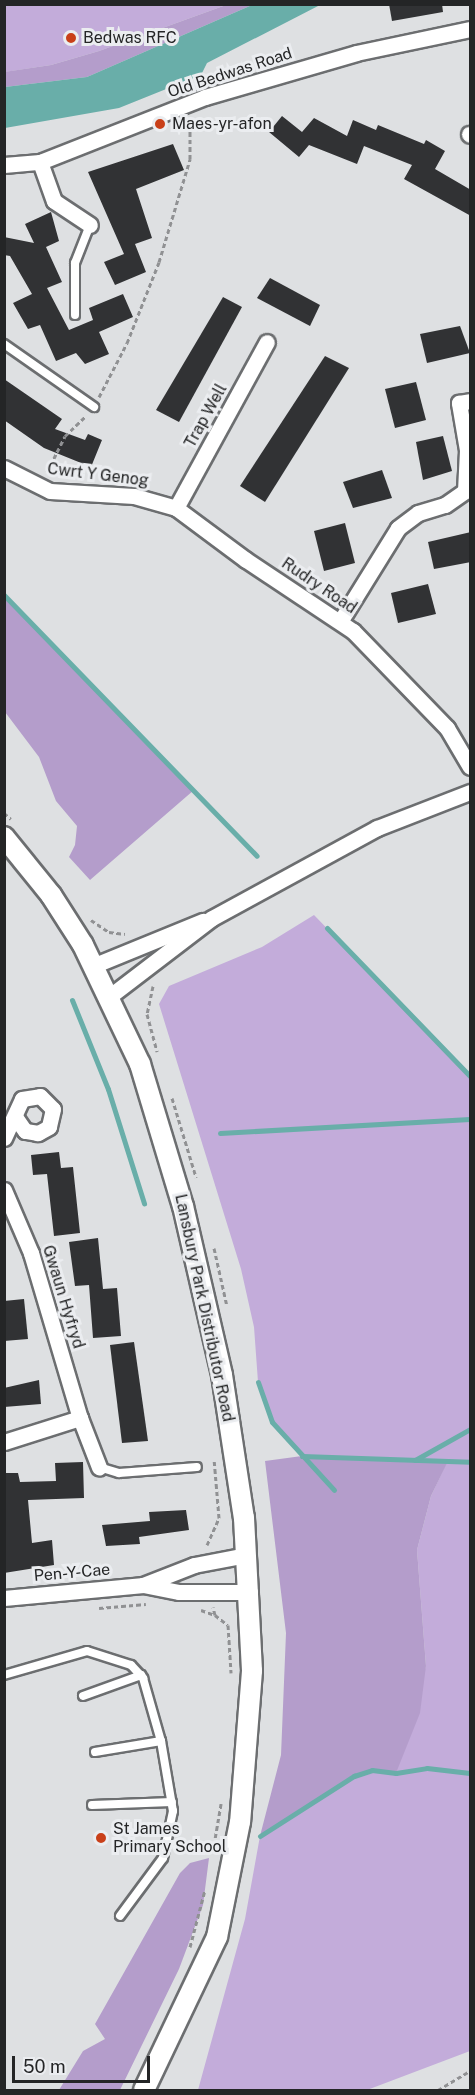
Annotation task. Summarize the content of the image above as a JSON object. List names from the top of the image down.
{
  "streets": {
    "street": [
      "Old Bedwas Road",
      "Trap Well",
      "Cwrt Y Genog",
      "Rudry Road",
      "Gwaun Hyfryd",
      "Lansbury Park Distributor Road",
      "Pen-Y-Cae"
    ]
  },
  "crossings": [
    ["Trap Well", "Cwrt Y Genog"],
    ["Trap Well", "Rudry Road"],
    ["Cwrt Y Genog", "Rudry Road"],
    ["Lansbury Park Distributor Road", "Pen-Y-Cae"]
  ],
  "places": ["Bedwas RFC", "Maes-yr-afon", "St James Primary School"],
  "scale_bar": "50 m"
}
